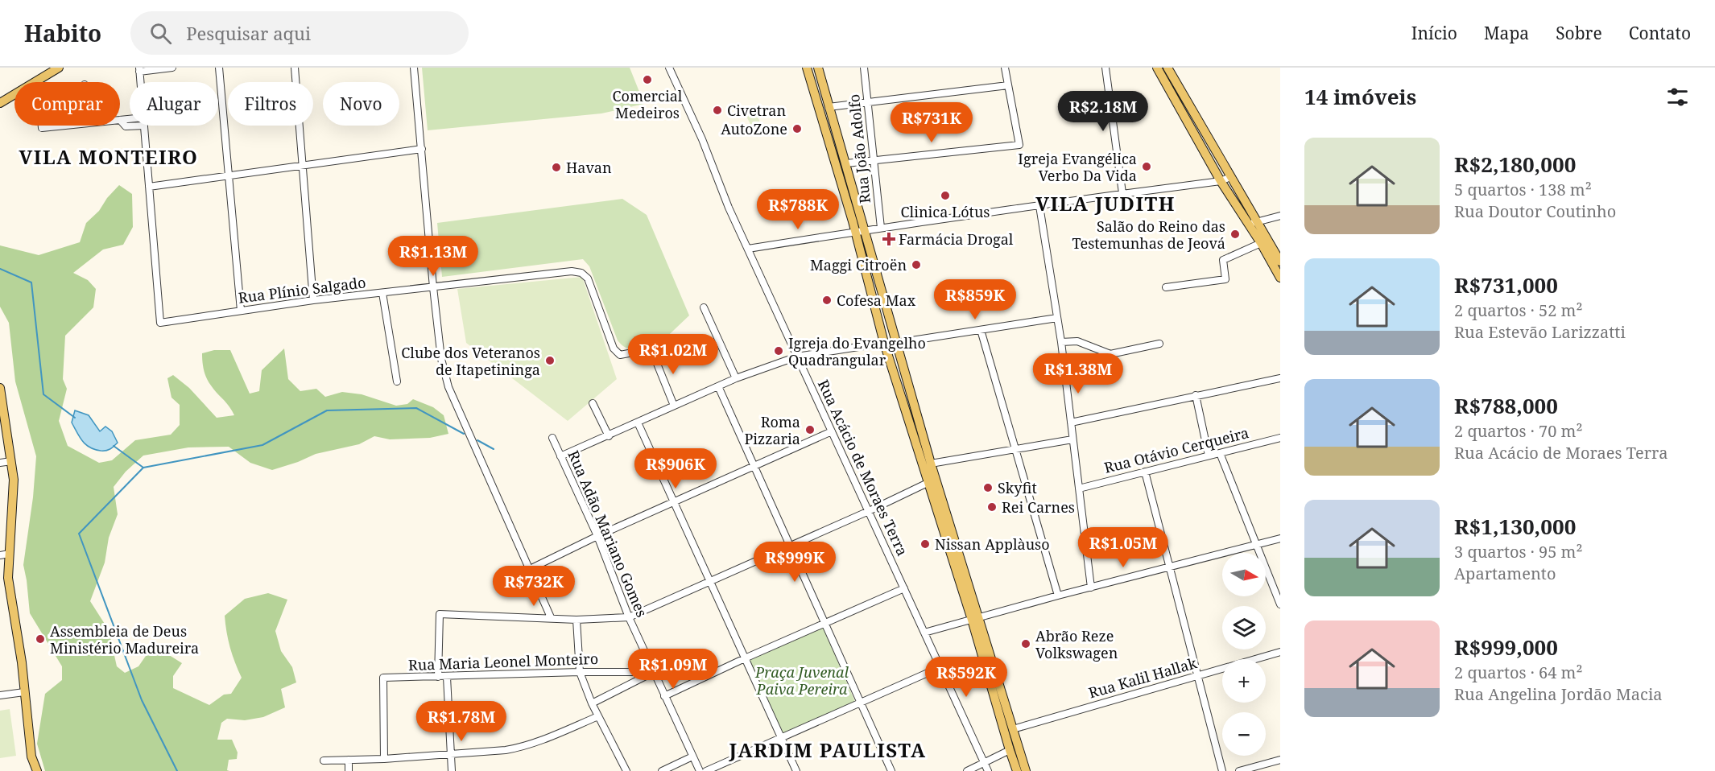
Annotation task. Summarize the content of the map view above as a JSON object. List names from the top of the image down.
{
  "streets": {
    "street": [
      "Rua João Adolfo",
      "Rua Plínio Salgado",
      "Rua Otávio Cerqueira",
      "Rua Acácio de Moraes Terra",
      "Rua Adão Mariano Gomes",
      "Rua Maria Leonel Monteiro",
      "Rua Kalil Hallak"
    ]
  },
  "crossings": [
    ["Rua Adão Mariano Gomes", "Rua Maria Leonel Monteiro"]
  ],
  "districts": ["VILA MONTEIRO", "VILA JUDITH", "JARDIM PAULISTA"],
  "parks": ["Praça Juvenal Paiva Pereira"],
  "places": {
    "other": [
      "Comercial Medeiros",
      "Civetran",
      "AutoZone",
      "Igreja Evangélica Verbo Da Vida",
      "Havan",
      "Clinica Lótus",
      "Salão do Reino das Testemunhas de Jeová",
      "Maggi Citroën",
      "Cofesa Max",
      "Igreja do Evangelho Quadrangular",
      "Clube dos Veteranos de Itapetininga",
      "Roma Pizzaria",
      "Skyfit",
      "Rei Carnes",
      "Nissan Applàuso",
      "Assembleia de Deus Ministério Madureira",
      "Abrão Reze Volkswagen"
    ],
    "health": ["Farmácia Drogal"]
  },
  "north": "right",
  "page": {
    "header": "Habito",
    "search": "Pesquisar aqui",
    "nav": [
      "Início",
      "Mapa",
      "Sobre",
      "Contato"
    ],
    "heading": "14 imóveis",
    "chip": [
      "Comprar",
      "Alugar",
      "Filtros",
      "Novo"
    ],
    "price": [
      "R$2.18M",
      "R$731K",
      "R$788K",
      "R$1.13M",
      "R$859K",
      "R$1.02M",
      "R$1.38M",
      "R$906K",
      "R$1.05M",
      "R$999K",
      "R$732K",
      "R$1.09M",
      "R$592K",
      "R$1.78M"
    ],
    "list": [
      {
        "name": "R$2,180,000",
        "note": "5 quartos · 138 m² · Rua Doutor Coutinho"
      },
      {
        "name": "R$731,000",
        "note": "2 quartos · 52 m² · Rua Estevão Larizzatti"
      },
      {
        "name": "R$788,000",
        "note": "2 quartos · 70 m² · Rua Acácio de Moraes Terra"
      },
      {
        "name": "R$1,130,000",
        "note": "3 quartos · 95 m² · Apartamento"
      },
      {
        "name": "R$999,000",
        "note": "2 quartos · 64 m² · Rua Angelina Jordão Macia"
      }
    ],
    "map_buttons": ["+", "−"]
  }
}
